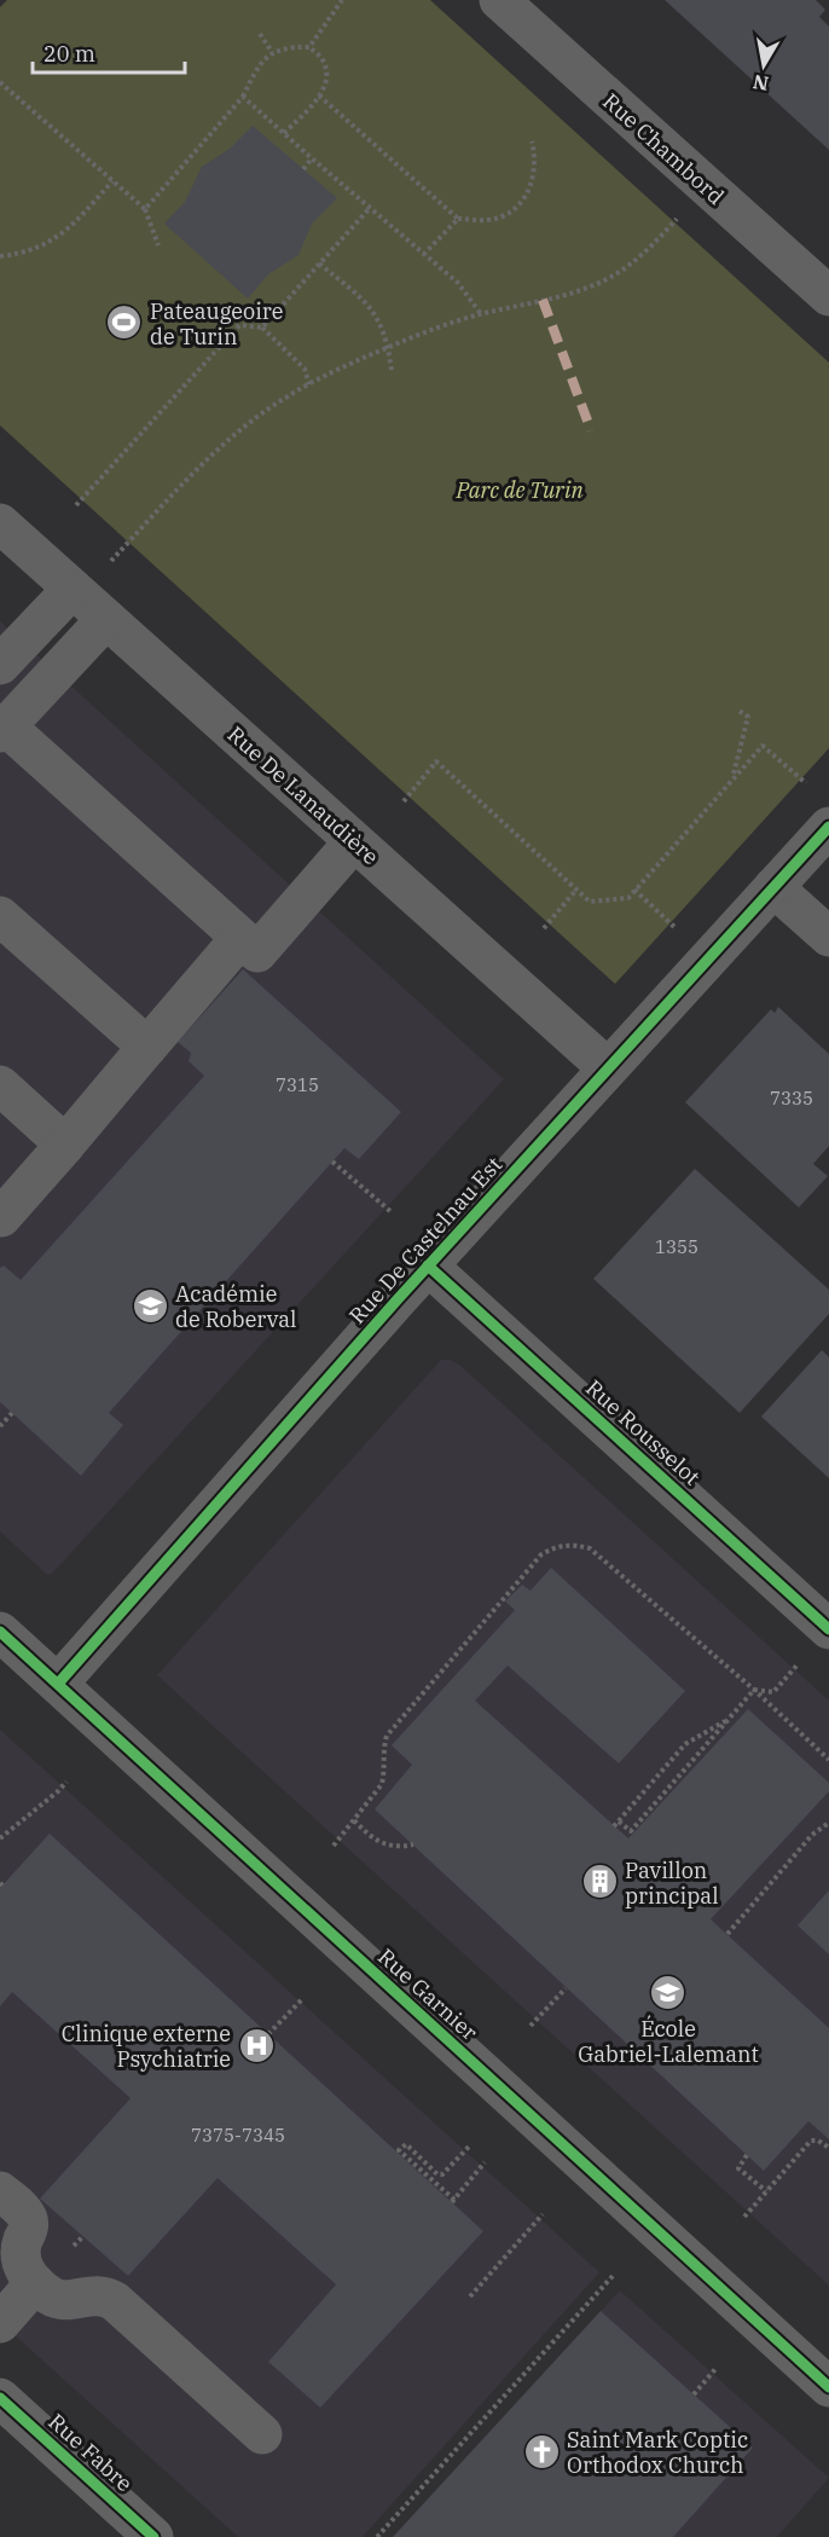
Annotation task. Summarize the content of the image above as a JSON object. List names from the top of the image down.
{
  "streets": {
    "street": [
      "Rue Chambord",
      "Rue De Lanaudière",
      "Rue De Castelnau Est",
      "Rue Rousselot",
      "Rue Garnier",
      "Rue Fabre"
    ]
  },
  "crossings": [
    ["Rue De Lanaudière", "Rue De Castelnau Est"],
    ["Rue De Castelnau Est", "Rue Rousselot"],
    ["Rue De Castelnau Est", "Rue Garnier"]
  ],
  "parks": ["Parc de Turin"],
  "places": {
    "sports": ["Pateaugeoire de Turin"],
    "school or university": ["Académie de Roberval", "École Gabriel-Lalemant"],
    "building": ["Pavillon principal"],
    "hospital": ["Clinique externe Psychiatrie"],
    "church": ["Saint Mark Coptic Orthodox Church"]
  },
  "house_numbers": [
    "7315",
    "7335",
    "1355",
    "7375-7345"
  ],
  "scale_bar": "20 m",
  "north": "bottom"
}
